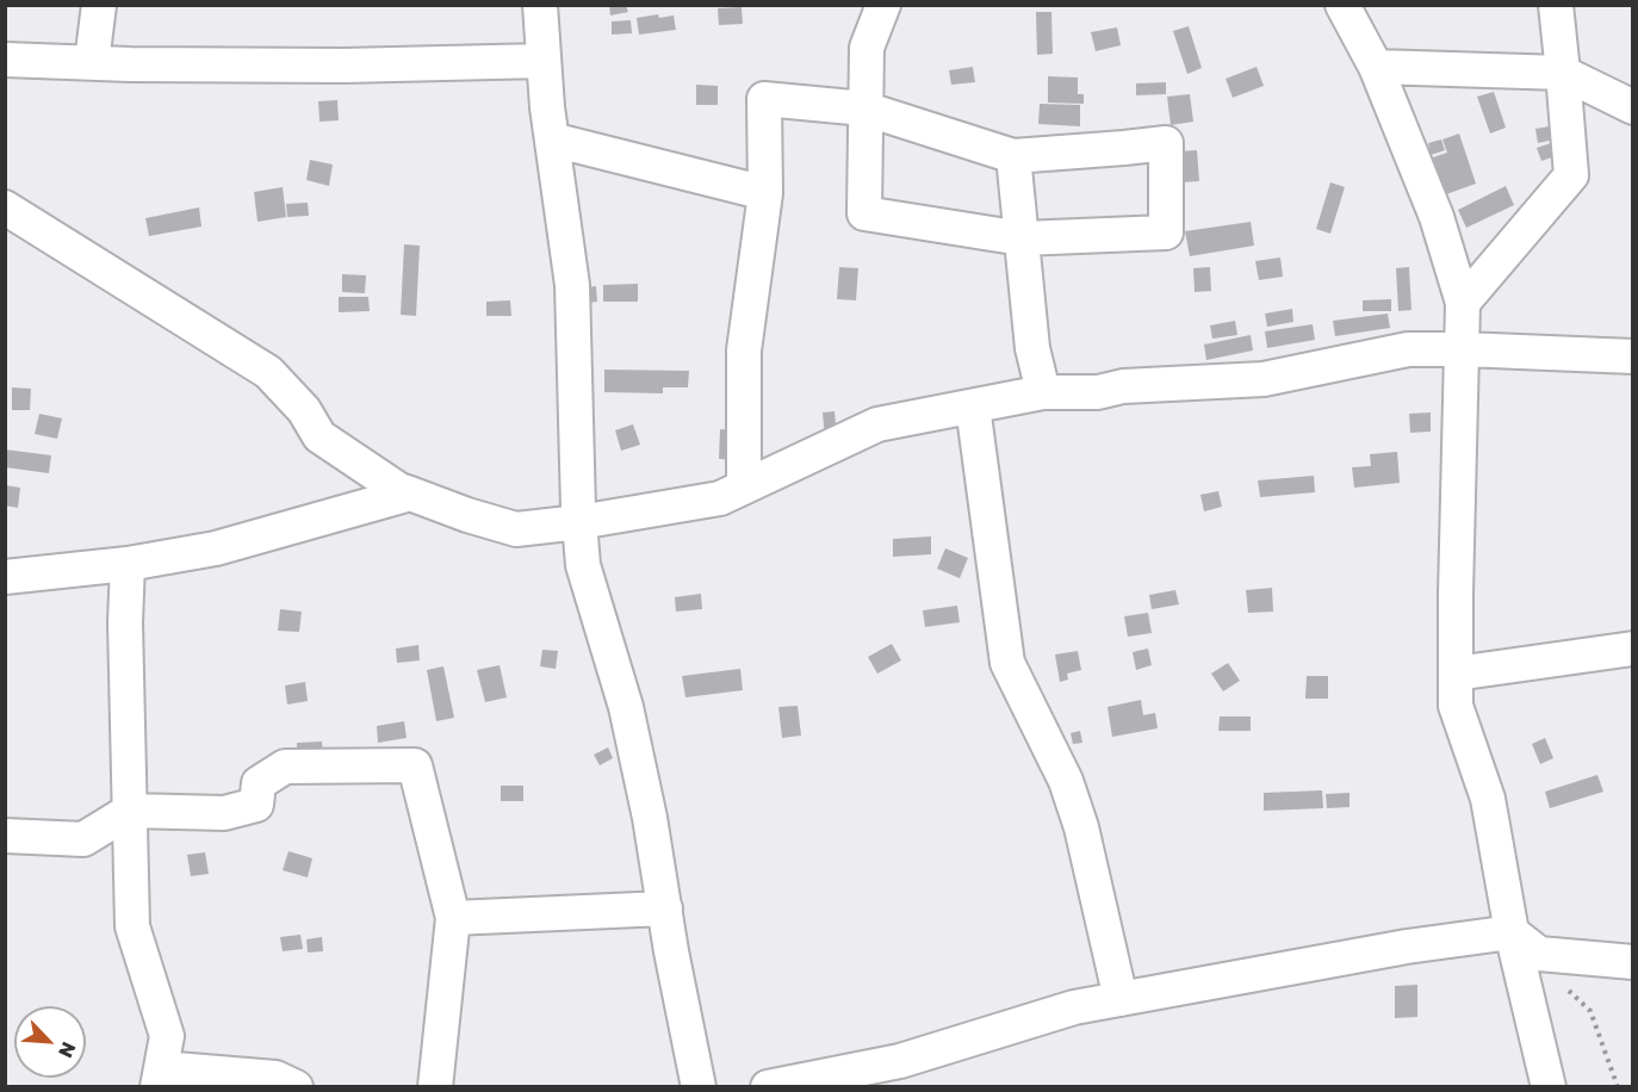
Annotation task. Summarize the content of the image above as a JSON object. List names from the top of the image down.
{
  "north": "bottom right"
}
